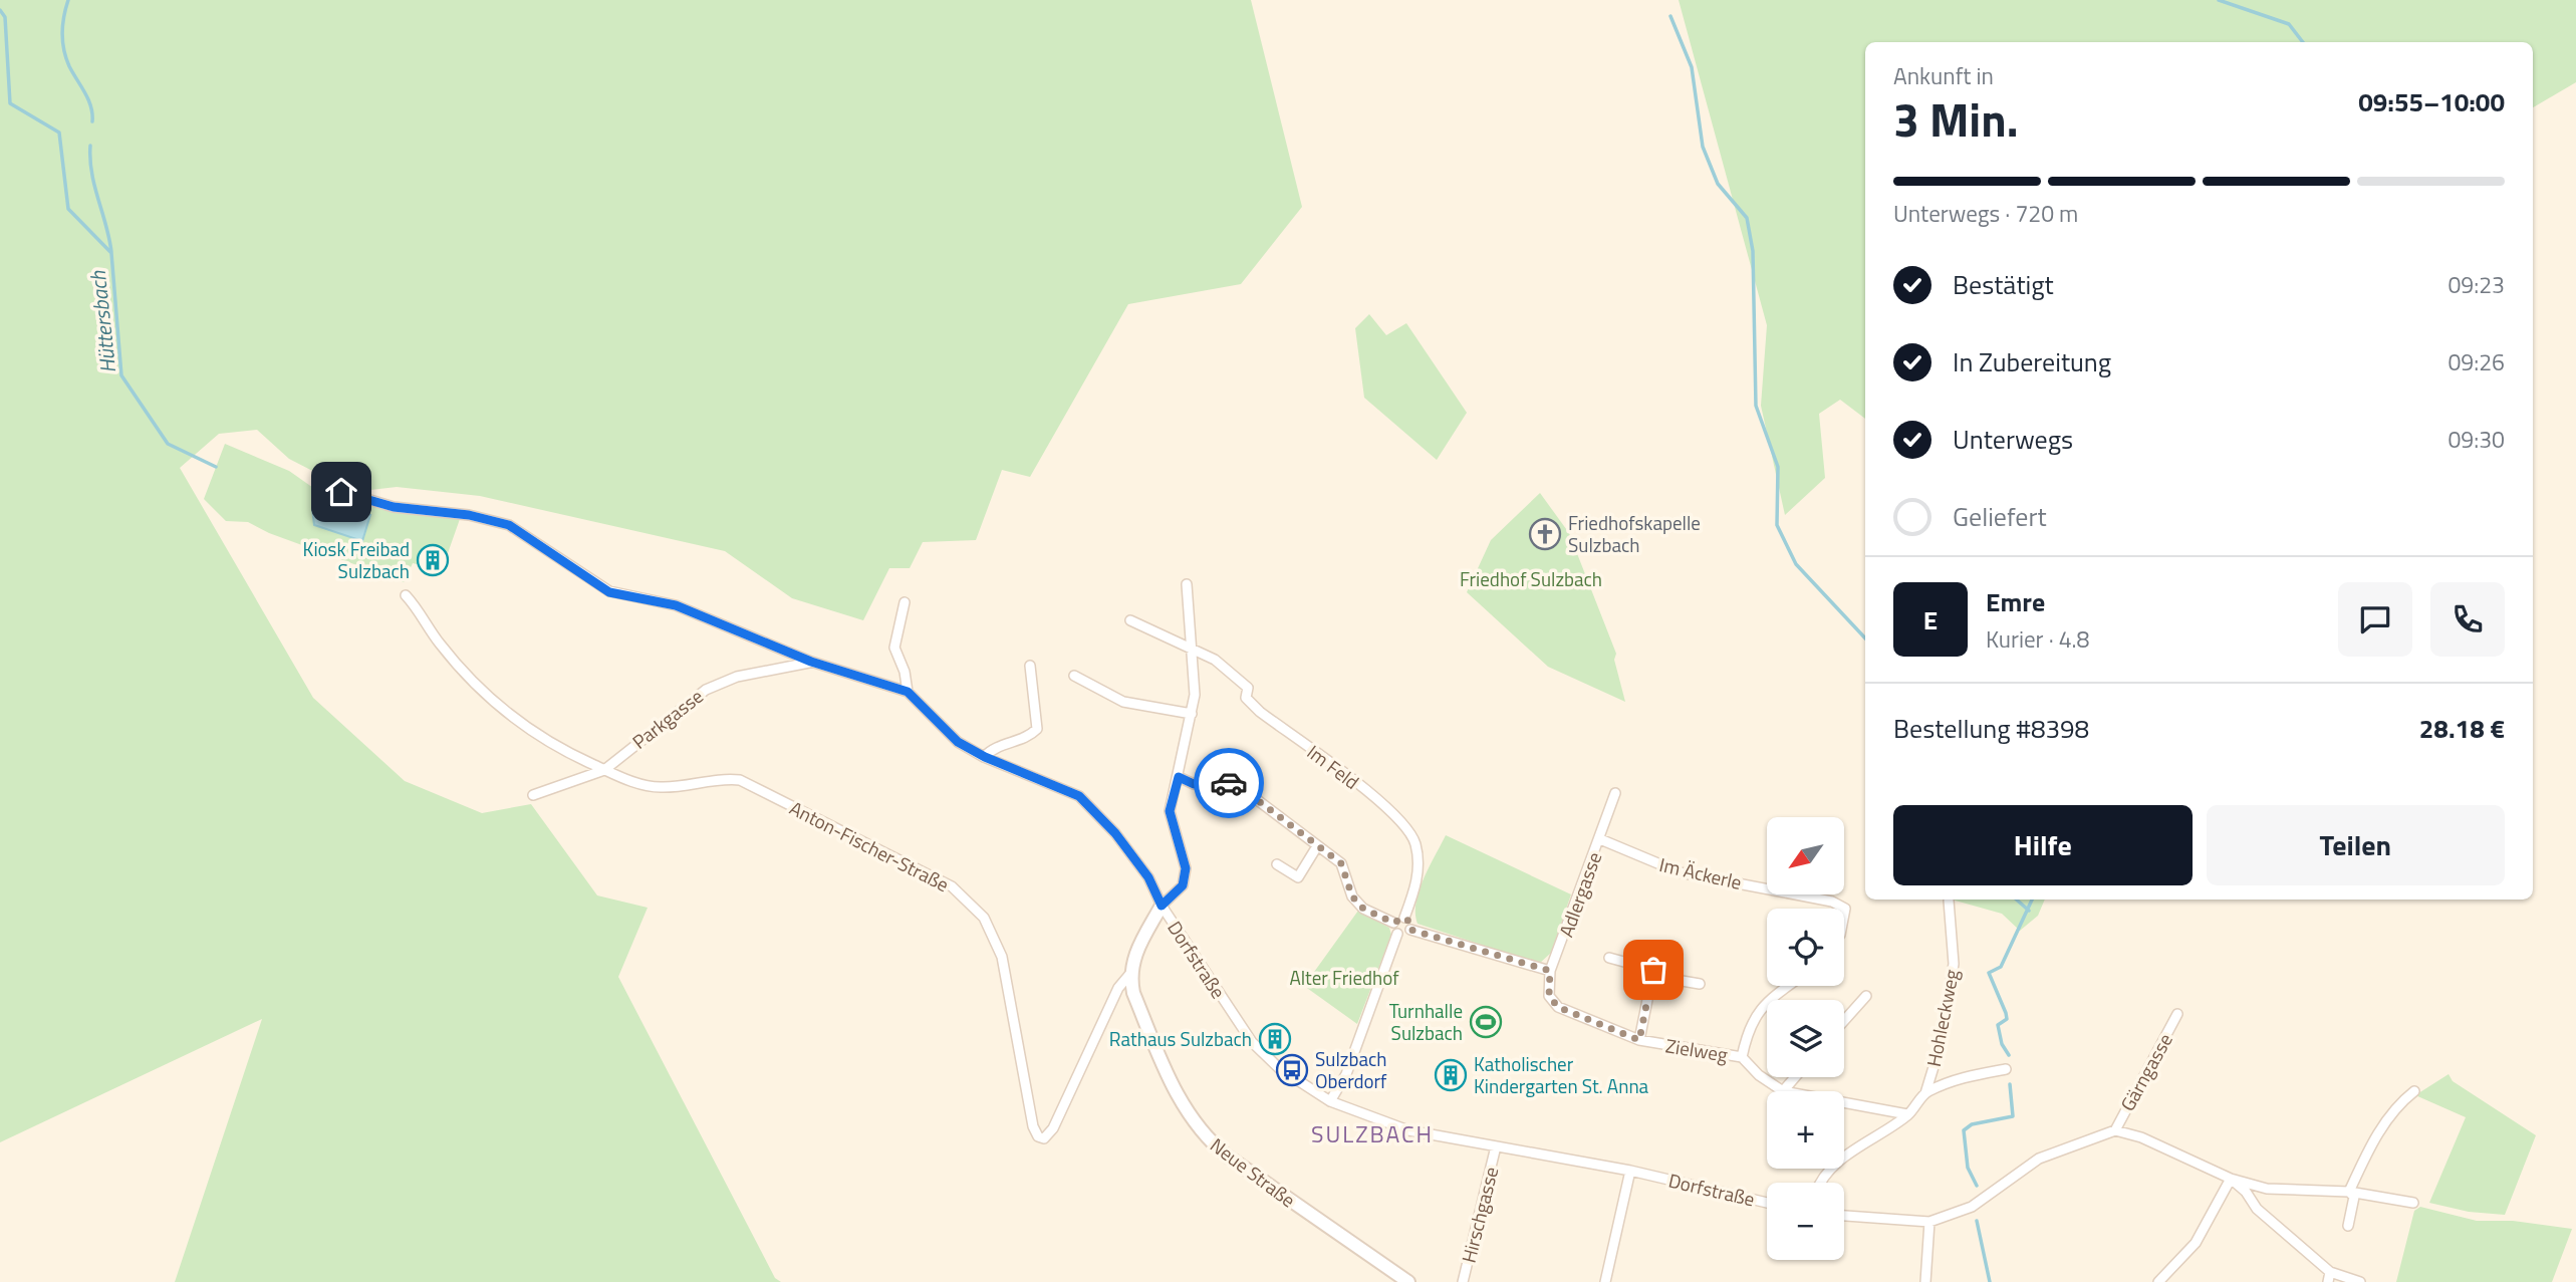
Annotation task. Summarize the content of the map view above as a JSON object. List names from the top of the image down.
{
  "streets": {
    "street": [
      "Parkgasse",
      "Im Feld",
      "Anton-Fischer-Straße",
      "Im Äckerle",
      "Adlergasse",
      "Dorfstraße",
      "Hohleckweg",
      "Zielweg",
      "Gärngasse",
      "Neue Straße",
      "Hirschgasse"
    ]
  },
  "crossings": [
    ["Parkgasse", "Anton-Fischer-Straße"],
    ["Parkgasse", "Dorfstraße"],
    ["Anton-Fischer-Straße", "Neue Straße"],
    ["Im Äckerle", "Adlergasse"],
    ["Adlergasse", "Zielweg"],
    ["Dorfstraße", "Hirschgasse"]
  ],
  "districts": ["SULZBACH"],
  "water": ["Hüttersbach"],
  "parks": ["Friedhof Sulzbach", "Alter Friedhof"],
  "places": {
    "church": ["Friedhofskapelle Sulzbach"],
    "building": ["Kiosk Freibad Sulzbach", "Rathaus Sulzbach", "Katholischer Kindergarten St. Anna"],
    "sports": ["Turnhalle Sulzbach"],
    "bus stop": ["Sulzbach Oberdorf"]
  },
  "north": "bottom left",
  "page": {
    "heading": ["3 Min.", "Ankunft in", "09:55–10:00"],
    "panel": [
      "Emre",
      "Kurier · 4.8",
      "Bestellung #8398",
      "28.18 €"
    ],
    "bar": "Unterwegs · 720 m",
    "list": [
      ["Bestätigt", "09:23"],
      ["In Zubereitung", "09:26"],
      ["Unterwegs", "09:30"],
      "Geliefert"
    ],
    "round": "E",
    "buttons": ["Hilfe", "Teilen"],
    "map_buttons": ["+", "−"]
  }
}
